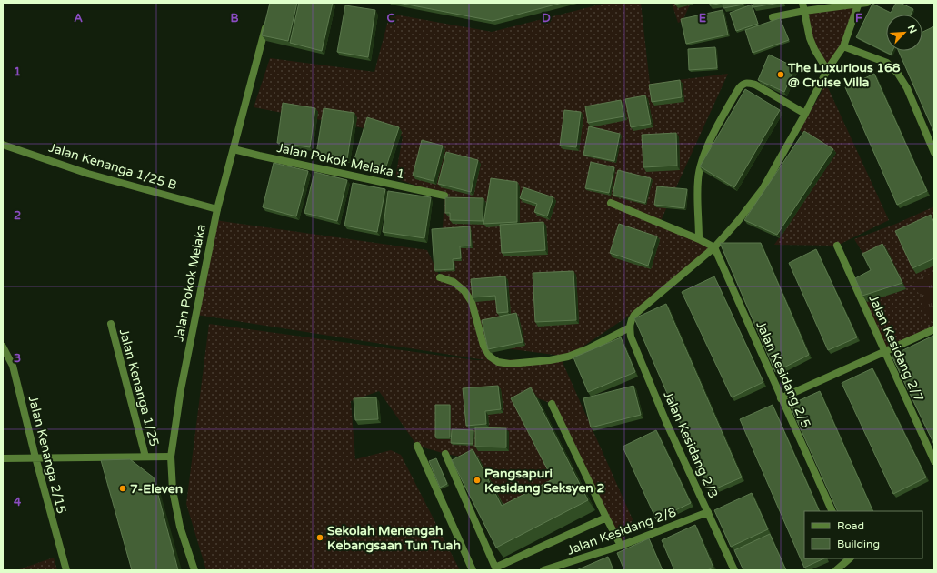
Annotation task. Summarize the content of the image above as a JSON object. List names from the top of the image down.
{
  "streets": {
    "street": [
      "Jalan Pokok Melaka 1",
      "Jalan Kenanga 1/25 B",
      "Jalan Pokok Melaka",
      "Jalan Kesidang 2/7",
      "Jalan Kesidang 2/5",
      "Jalan Kenanga 1/25",
      "Jalan Kesidang 2/3",
      "Jalan Kenanga 2/15",
      "Jalan Kesidang 2/8"
    ]
  },
  "crossings": [
    ["Jalan Pokok Melaka 1", "Jalan Pokok Melaka"],
    ["Jalan Kenanga 1/25 B", "Jalan Pokok Melaka"],
    ["Jalan Kesidang 2/3", "Jalan Kesidang 2/8"]
  ],
  "places": [
    "The Luxurious 168 @ Cruise Villa",
    "Pangsapuri Kesidang Seksyen 2",
    "7-Eleven",
    "Sekolah Menengah Kebangsaan Tun Tuah"
  ],
  "legend": ["Road", "Building"],
  "north": "top right",
  "grid": {
    "columns": [
      "A",
      "B",
      "C",
      "D",
      "E",
      "F"
    ],
    "rows": [
      "1",
      "2",
      "3",
      "4"
    ]
  }
}
